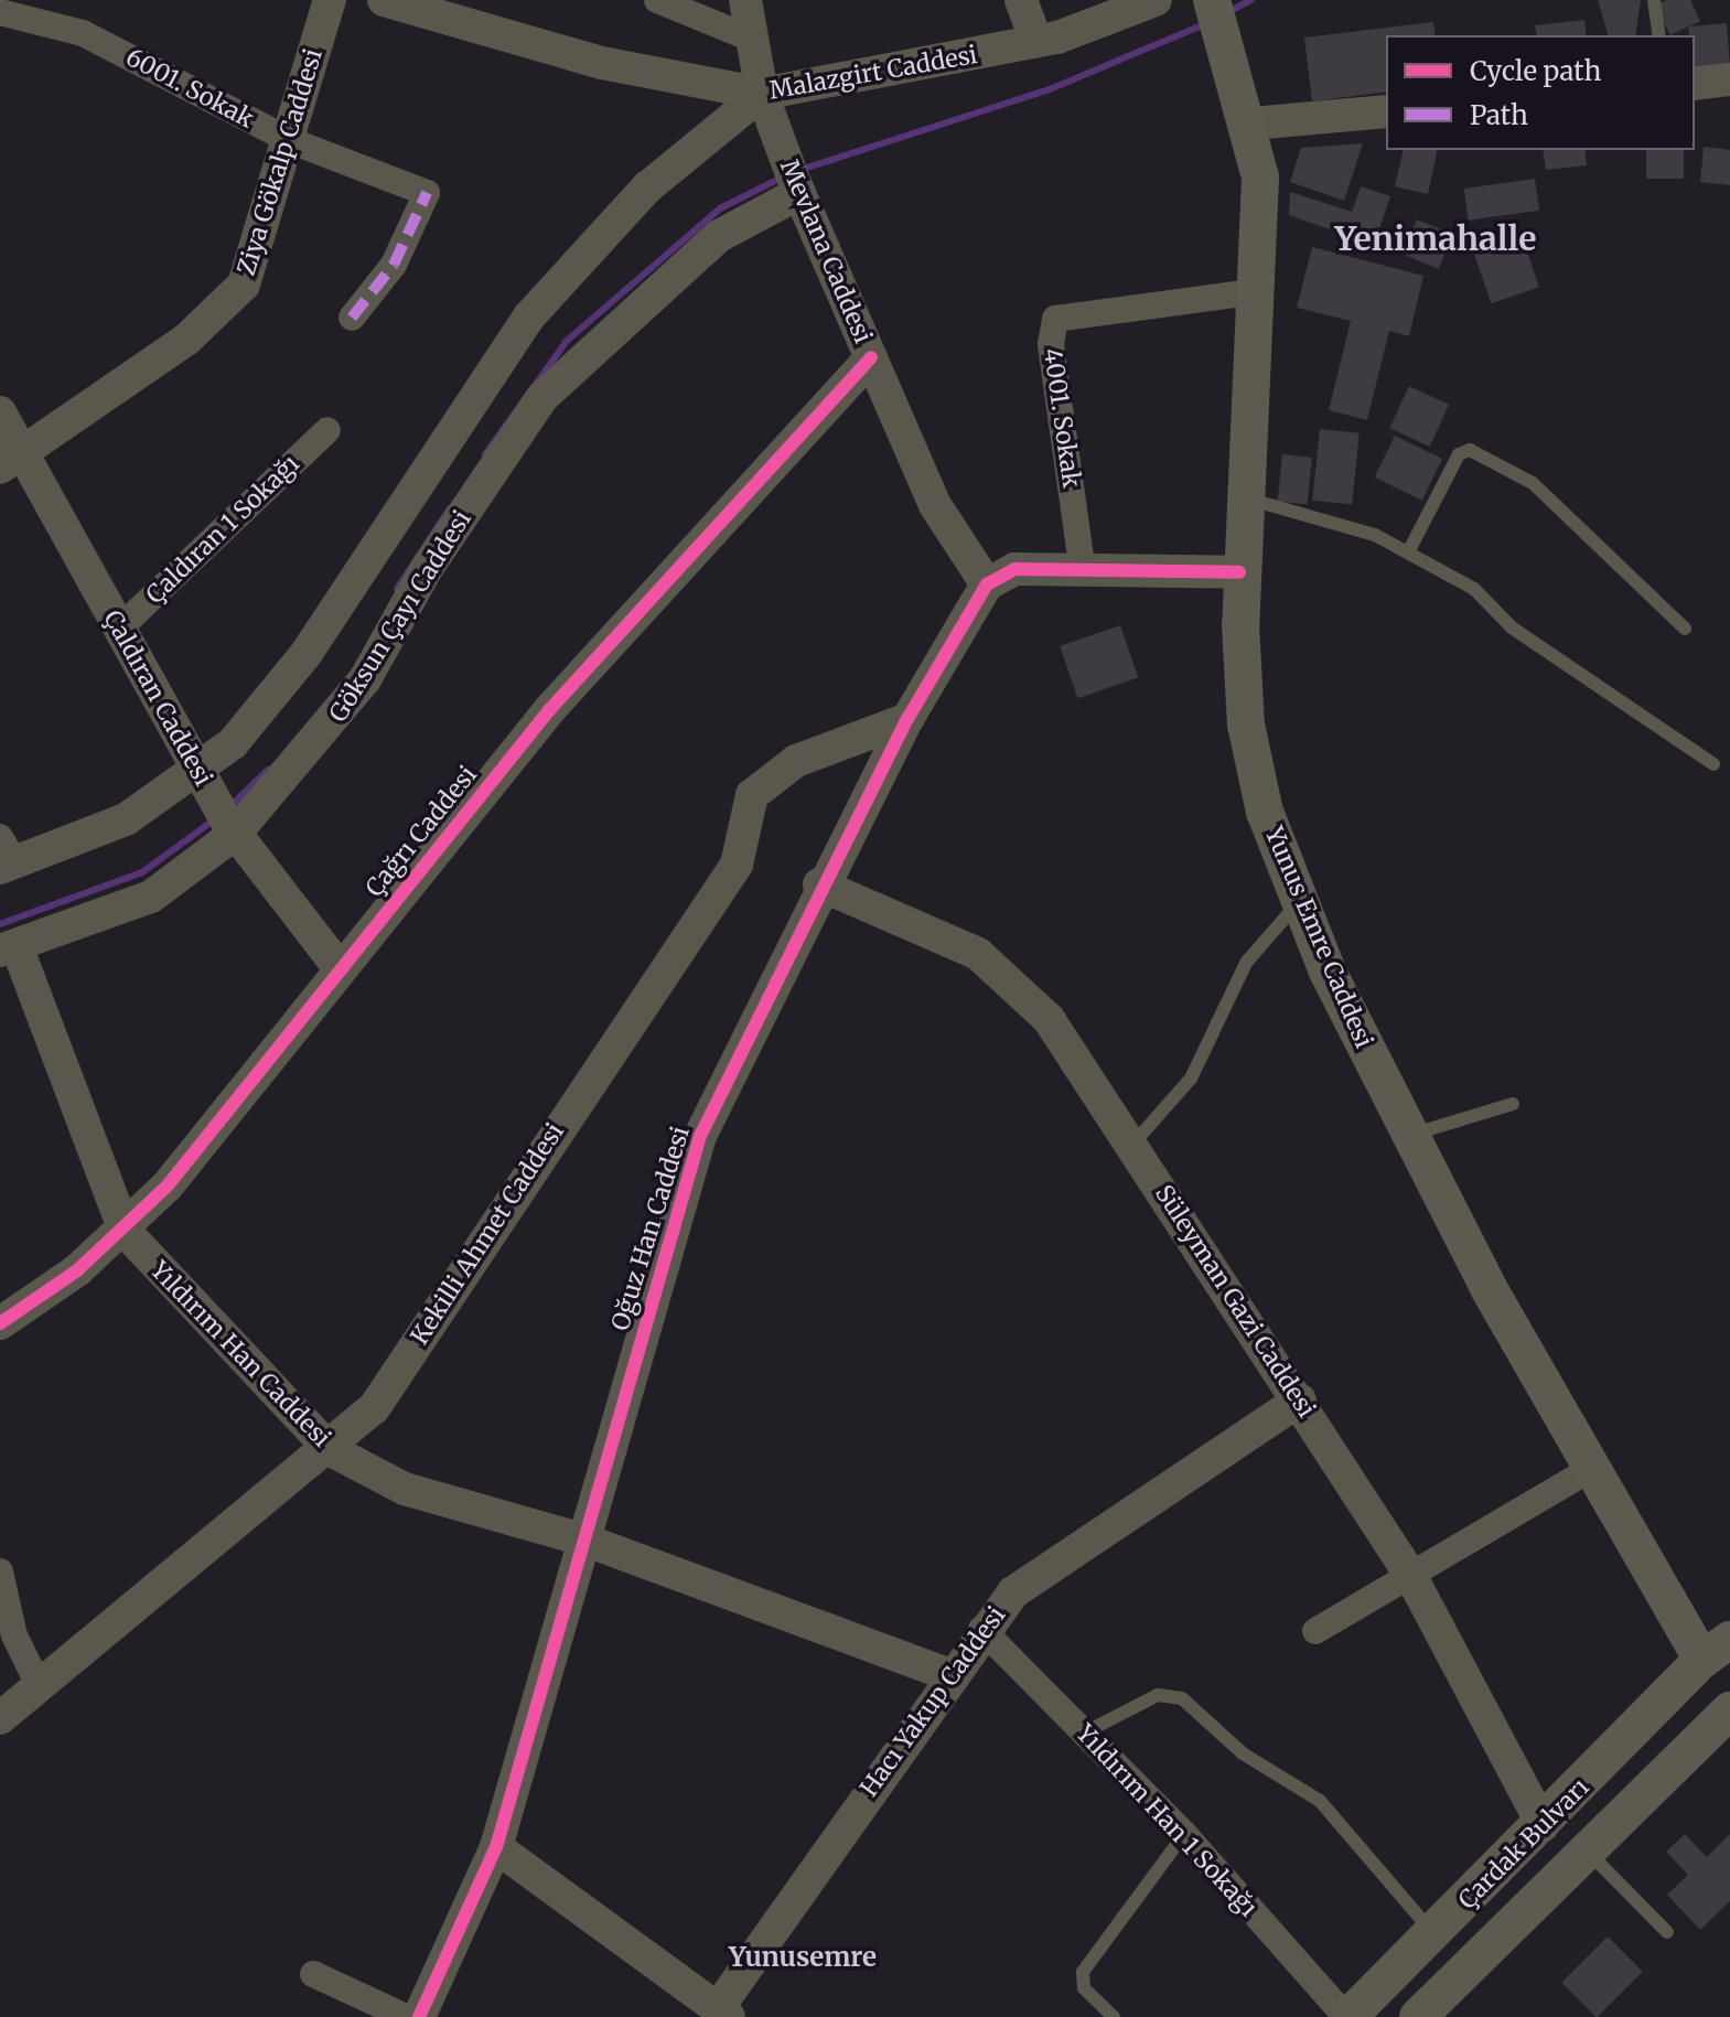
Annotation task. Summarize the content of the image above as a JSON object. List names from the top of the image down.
{
  "streets": {
    "main road": ["Yunus Emre Caddesi", "Çardak Bulvarı"],
    "street": [
      "Malazgirt Caddesi",
      "6001. Sokak",
      "Ziya Gökalp Caddesi",
      "Mevlana Caddesi",
      "4001. Sokak",
      "Çaldıran 1 Sokağı",
      "Göksun Çayı Caddesi",
      "Çaldıran Caddesi",
      "Çağrı Caddesi",
      "Oğuz Han Caddesi",
      "Kekilli Ahmet Caddesi",
      "Süleyman Gazi Caddesi",
      "Yıldırım Han Caddesi",
      "Hacı Yakup Caddesi",
      "Yıldırım Han 1 Sokağı"
    ]
  },
  "crossings": [
    ["Malazgirt Caddesi", "Mevlana Caddesi"],
    ["6001. Sokak", "Ziya Gökalp Caddesi"],
    ["Ziya Gökalp Caddesi", "Çaldıran Caddesi"],
    ["Mevlana Caddesi", "Göksun Çayı Caddesi"],
    ["Mevlana Caddesi", "Çağrı Caddesi"],
    ["Mevlana Caddesi", "Oğuz Han Caddesi"],
    ["4001. Sokak", "Yunus Emre Caddesi"],
    ["Çaldıran 1 Sokağı", "Çaldıran Caddesi"],
    ["Göksun Çayı Caddesi", "Çaldıran Caddesi"],
    ["Göksun Çayı Caddesi", "Yıldırım Han Caddesi"],
    ["Çaldıran Caddesi", "Çağrı Caddesi"],
    ["Çağrı Caddesi", "Yıldırım Han Caddesi"],
    ["Yunus Emre Caddesi", "Çardak Bulvarı"],
    ["Oğuz Han Caddesi", "Kekilli Ahmet Caddesi"],
    ["Oğuz Han Caddesi", "Süleyman Gazi Caddesi"],
    ["Oğuz Han Caddesi", "Yıldırım Han Caddesi"],
    ["Kekilli Ahmet Caddesi", "Yıldırım Han Caddesi"],
    ["Süleyman Gazi Caddesi", "Hacı Yakup Caddesi"],
    ["Süleyman Gazi Caddesi", "Çardak Bulvarı"],
    ["Yıldırım Han Caddesi", "Hacı Yakup Caddesi"],
    ["Hacı Yakup Caddesi", "Yıldırım Han 1 Sokağı"],
    ["Yıldırım Han 1 Sokağı", "Çardak Bulvarı"]
  ],
  "districts": ["Yenimahalle", "Yunusemre"],
  "legend": ["Cycle path", "Path"]
}
